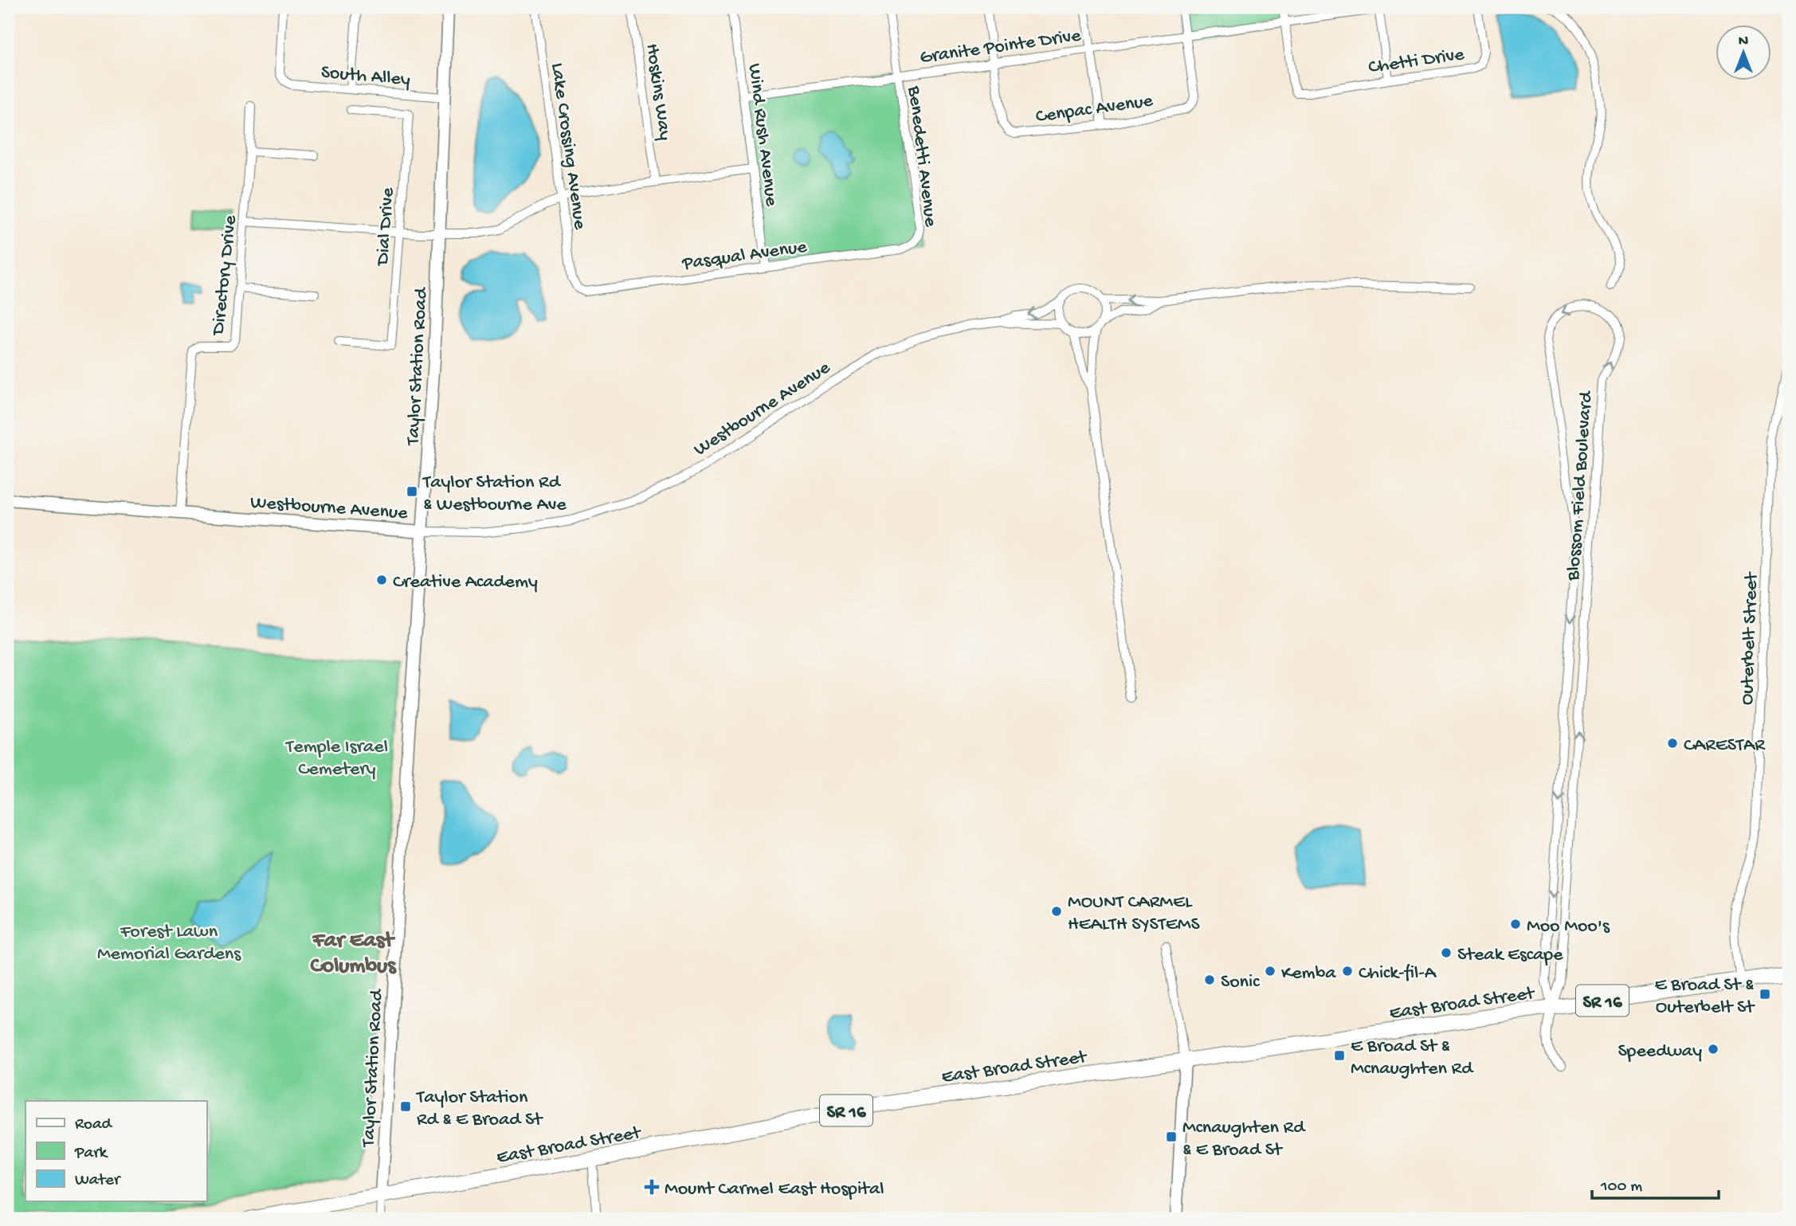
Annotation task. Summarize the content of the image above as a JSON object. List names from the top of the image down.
{
  "streets": {
    "highway": ["SR 16", "East Broad Street"],
    "main road": ["Taylor Station Road", "Westbourne Avenue"],
    "street": [
      "Granite Pointe Drive",
      "Chetti Drive",
      "South Alley",
      "Hoskins Way",
      "Cenpac Avenue",
      "Wind Rush Avenue",
      "Lake Crossing Avenue",
      "Benedetti Avenue",
      "Dial Drive",
      "Pasqual Avenue",
      "Directory Drive",
      "Blossom Field Boulevard",
      "Outerbelt Street"
    ]
  },
  "crossings": [
    ["Granite Pointe Drive", "Chetti Drive"],
    ["Granite Pointe Drive", "Cenpac Avenue"],
    ["Granite Pointe Drive", "Wind Rush Avenue"],
    ["Granite Pointe Drive", "Benedetti Avenue"],
    ["South Alley", "Taylor Station Road"],
    ["Wind Rush Avenue", "Pasqual Avenue"],
    ["Lake Crossing Avenue", "Pasqual Avenue"],
    ["Benedetti Avenue", "Pasqual Avenue"],
    ["Directory Drive", "Westbourne Avenue"],
    ["Taylor Station Road", "Westbourne Avenue"],
    ["Taylor Station Road", "East Broad Street"],
    ["Blossom Field Boulevard", "East Broad Street"],
    ["Outerbelt Street", "East Broad Street"]
  ],
  "districts": ["Far East Columbus"],
  "parks": ["Temple Israel Cemetery", "Forest Lawn Memorial Gardens"],
  "places": {
    "transit": [
      "Taylor Station Rd & Westbourne Ave",
      "E Broad St & Outerbelt St",
      "E Broad St & Mcnaughten Rd",
      "Taylor Station Rd & E Broad St",
      "Mcnaughten Rd & E Broad St"
    ],
    "other": [
      "Creative Academy",
      "CARESTAR",
      "MOUNT CARMEL HEALTH SYSTEMS",
      "Moo Moo's",
      "Steak Escape",
      "Kemba",
      "Chick-fil-A",
      "Sonic",
      "Speedway"
    ],
    "health": ["Mount Carmel East Hospital"]
  },
  "legend": ["Road", "Park", "Water"],
  "scale_bar": "100 m",
  "north": "top"
}
